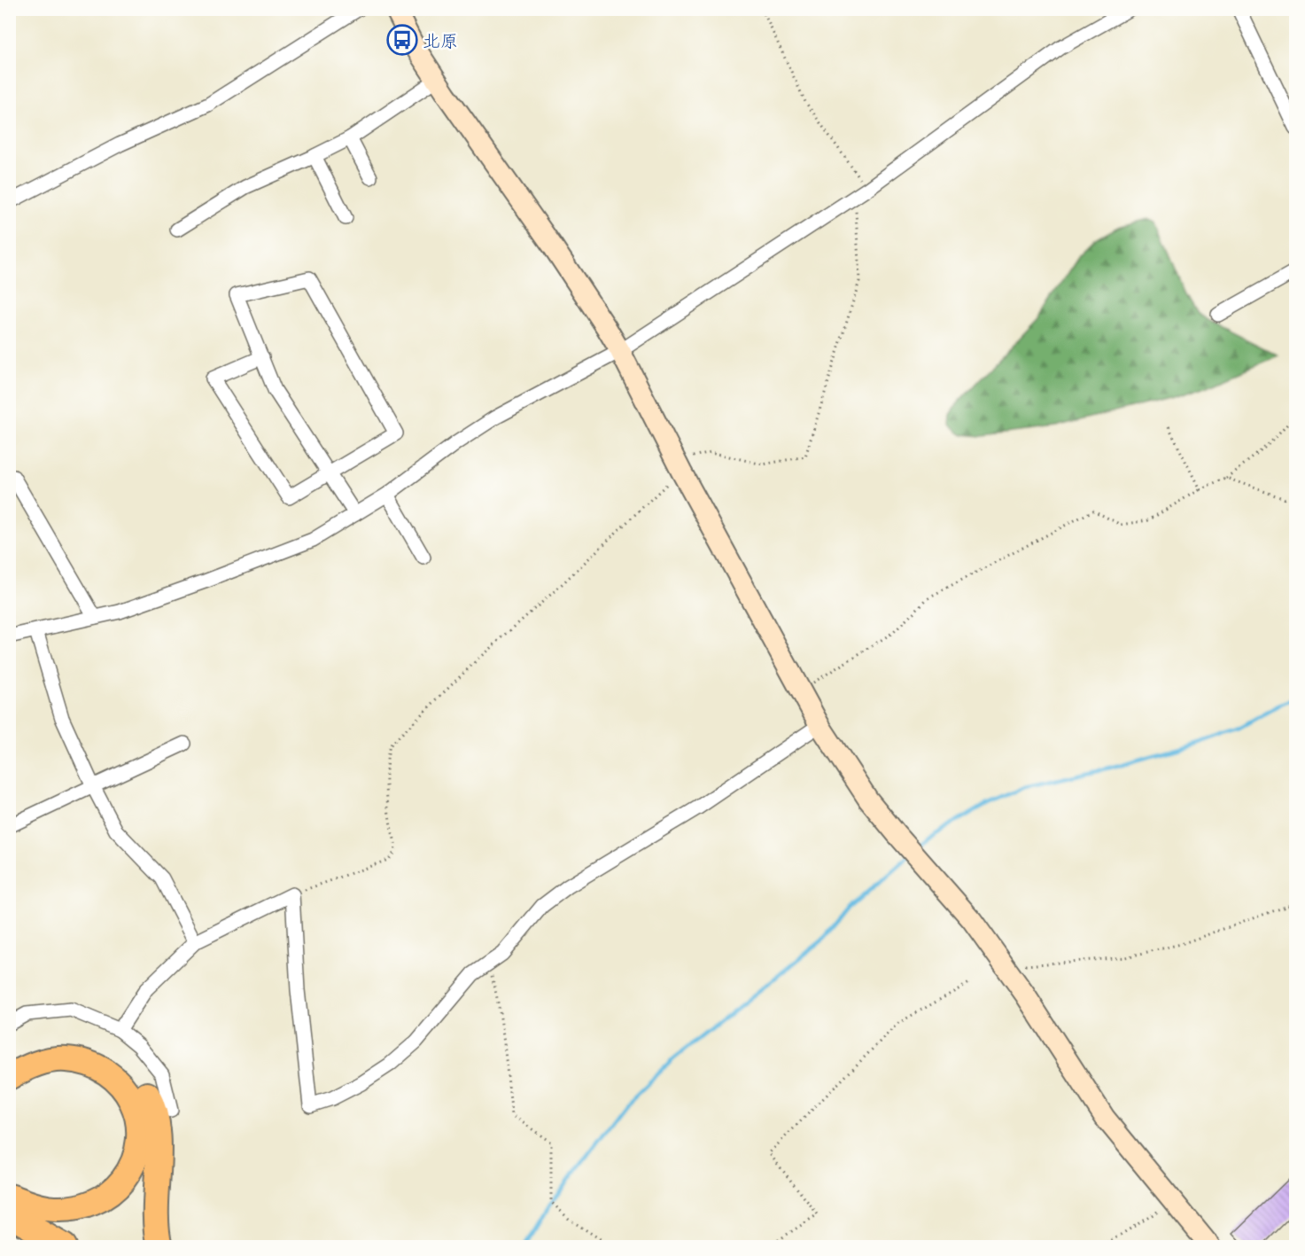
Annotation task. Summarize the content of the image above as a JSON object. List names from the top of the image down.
{
  "places": {
    "bus stop": ["北原"]
  }
}
